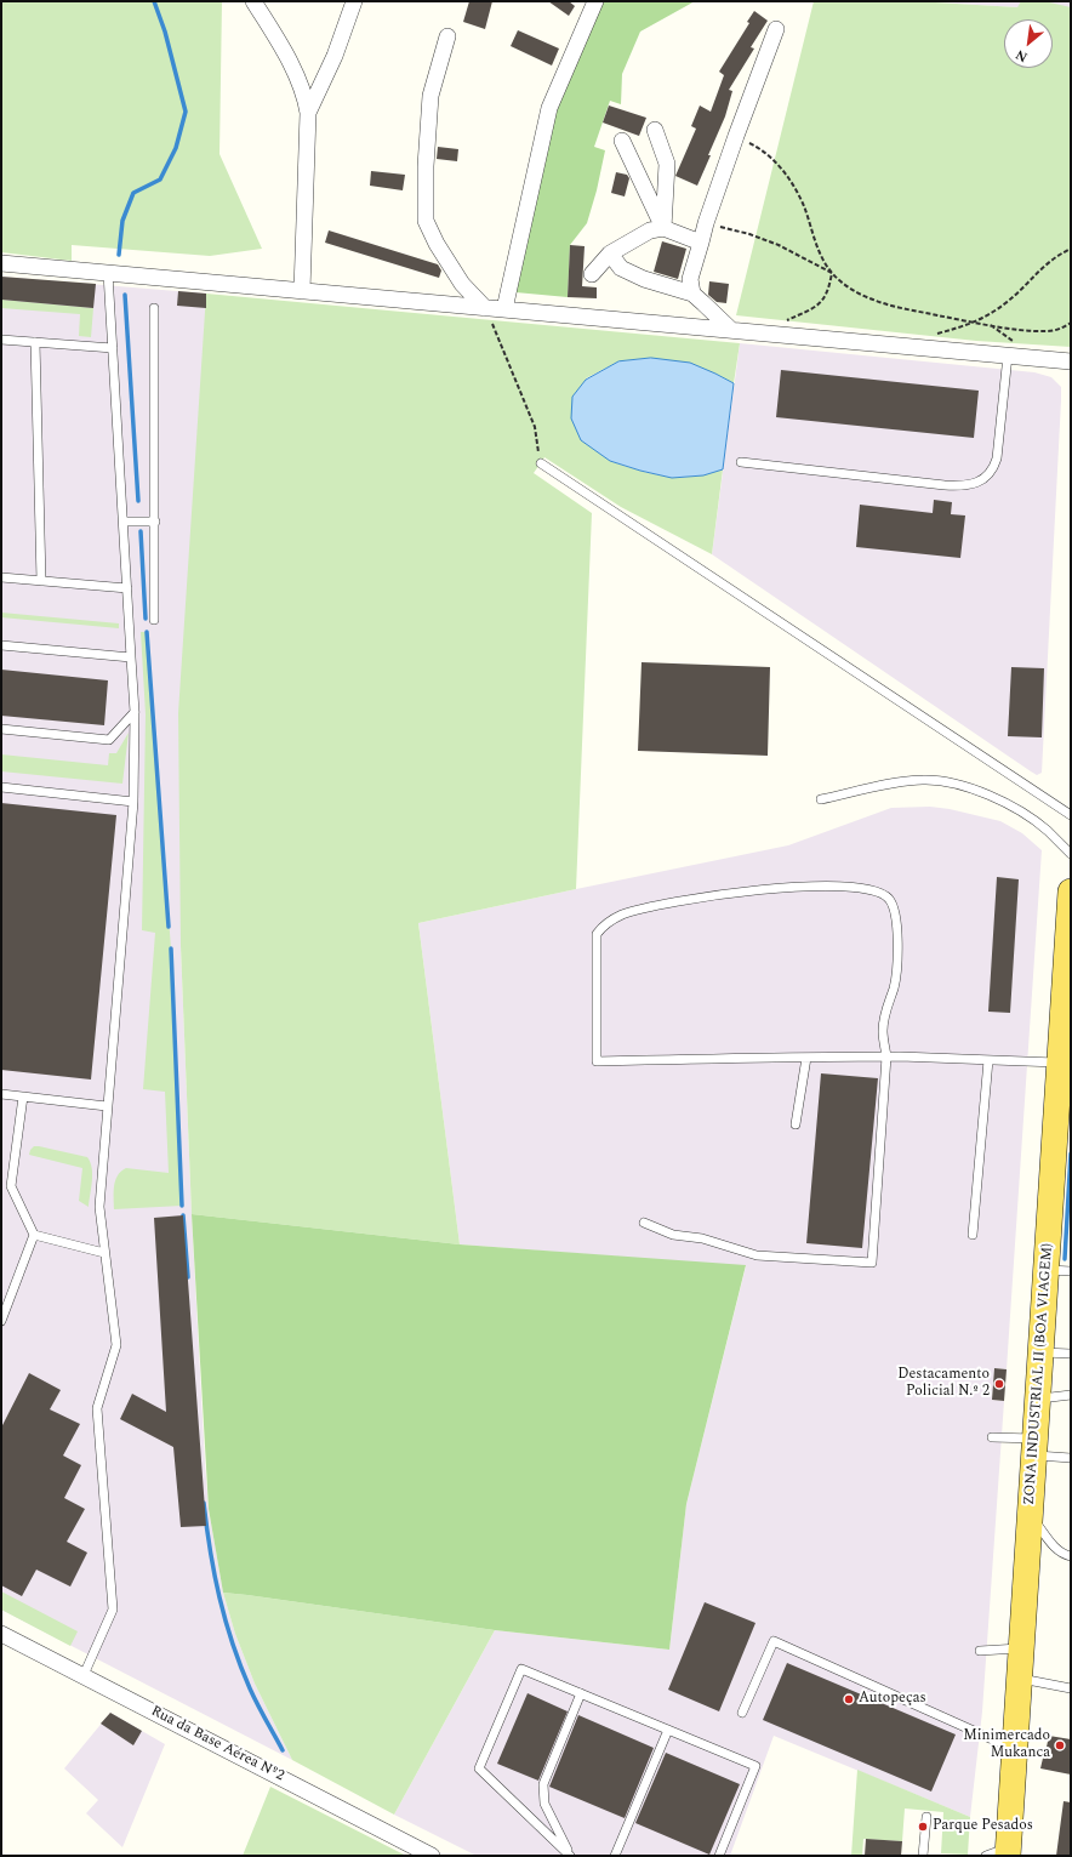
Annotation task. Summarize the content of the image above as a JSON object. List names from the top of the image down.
{
  "streets": {
    "main road": ["ZONA INDUSTRIAL II (BOA VIAGEM)"],
    "street": ["Rua da Base Aérea Nº2"]
  },
  "places": [
    "Destacamento Policial N.º 2",
    "Autopeças",
    "Minimercado Mukanca",
    "Parque Pesados"
  ],
  "north": "bottom left"
}
